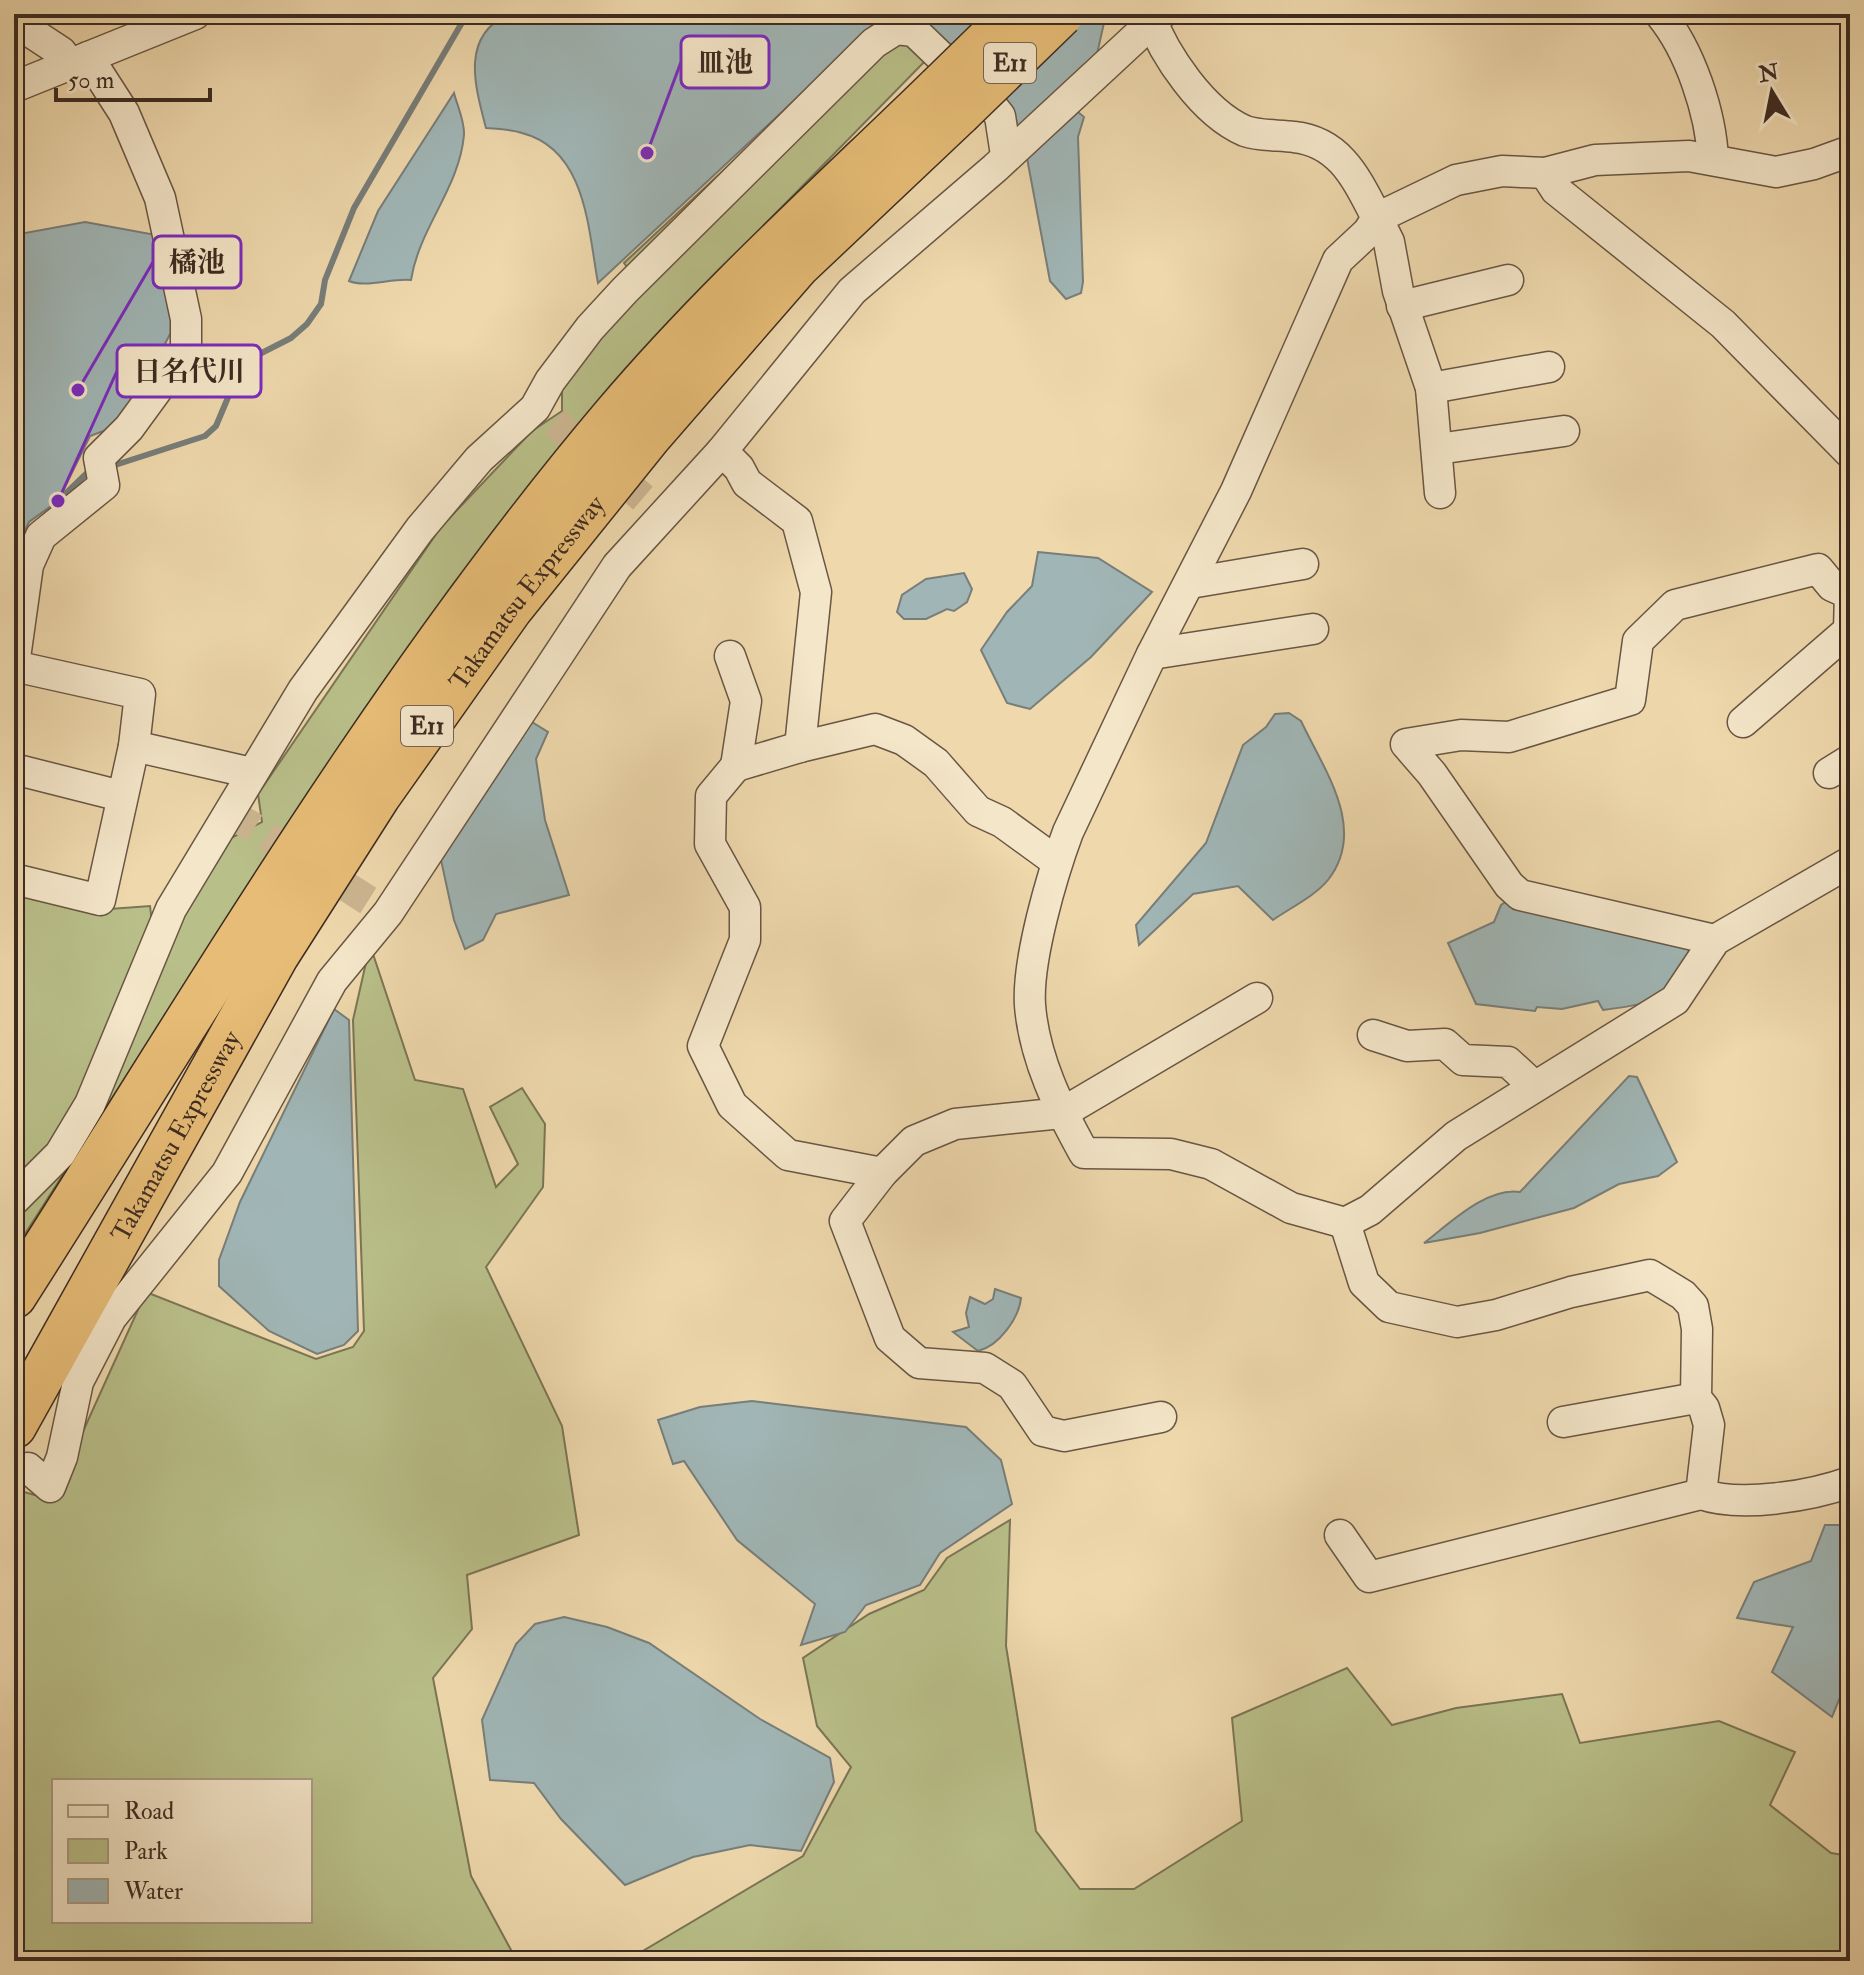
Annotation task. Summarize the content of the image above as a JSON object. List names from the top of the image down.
{
  "streets": {
    "highway": ["E11", "Takamatsu Expressway"]
  },
  "places": ["皿池", "橘池", "日名代川"],
  "legend": ["Road", "Park", "Water"],
  "scale_bar": "50 m",
  "north": "top"
}
